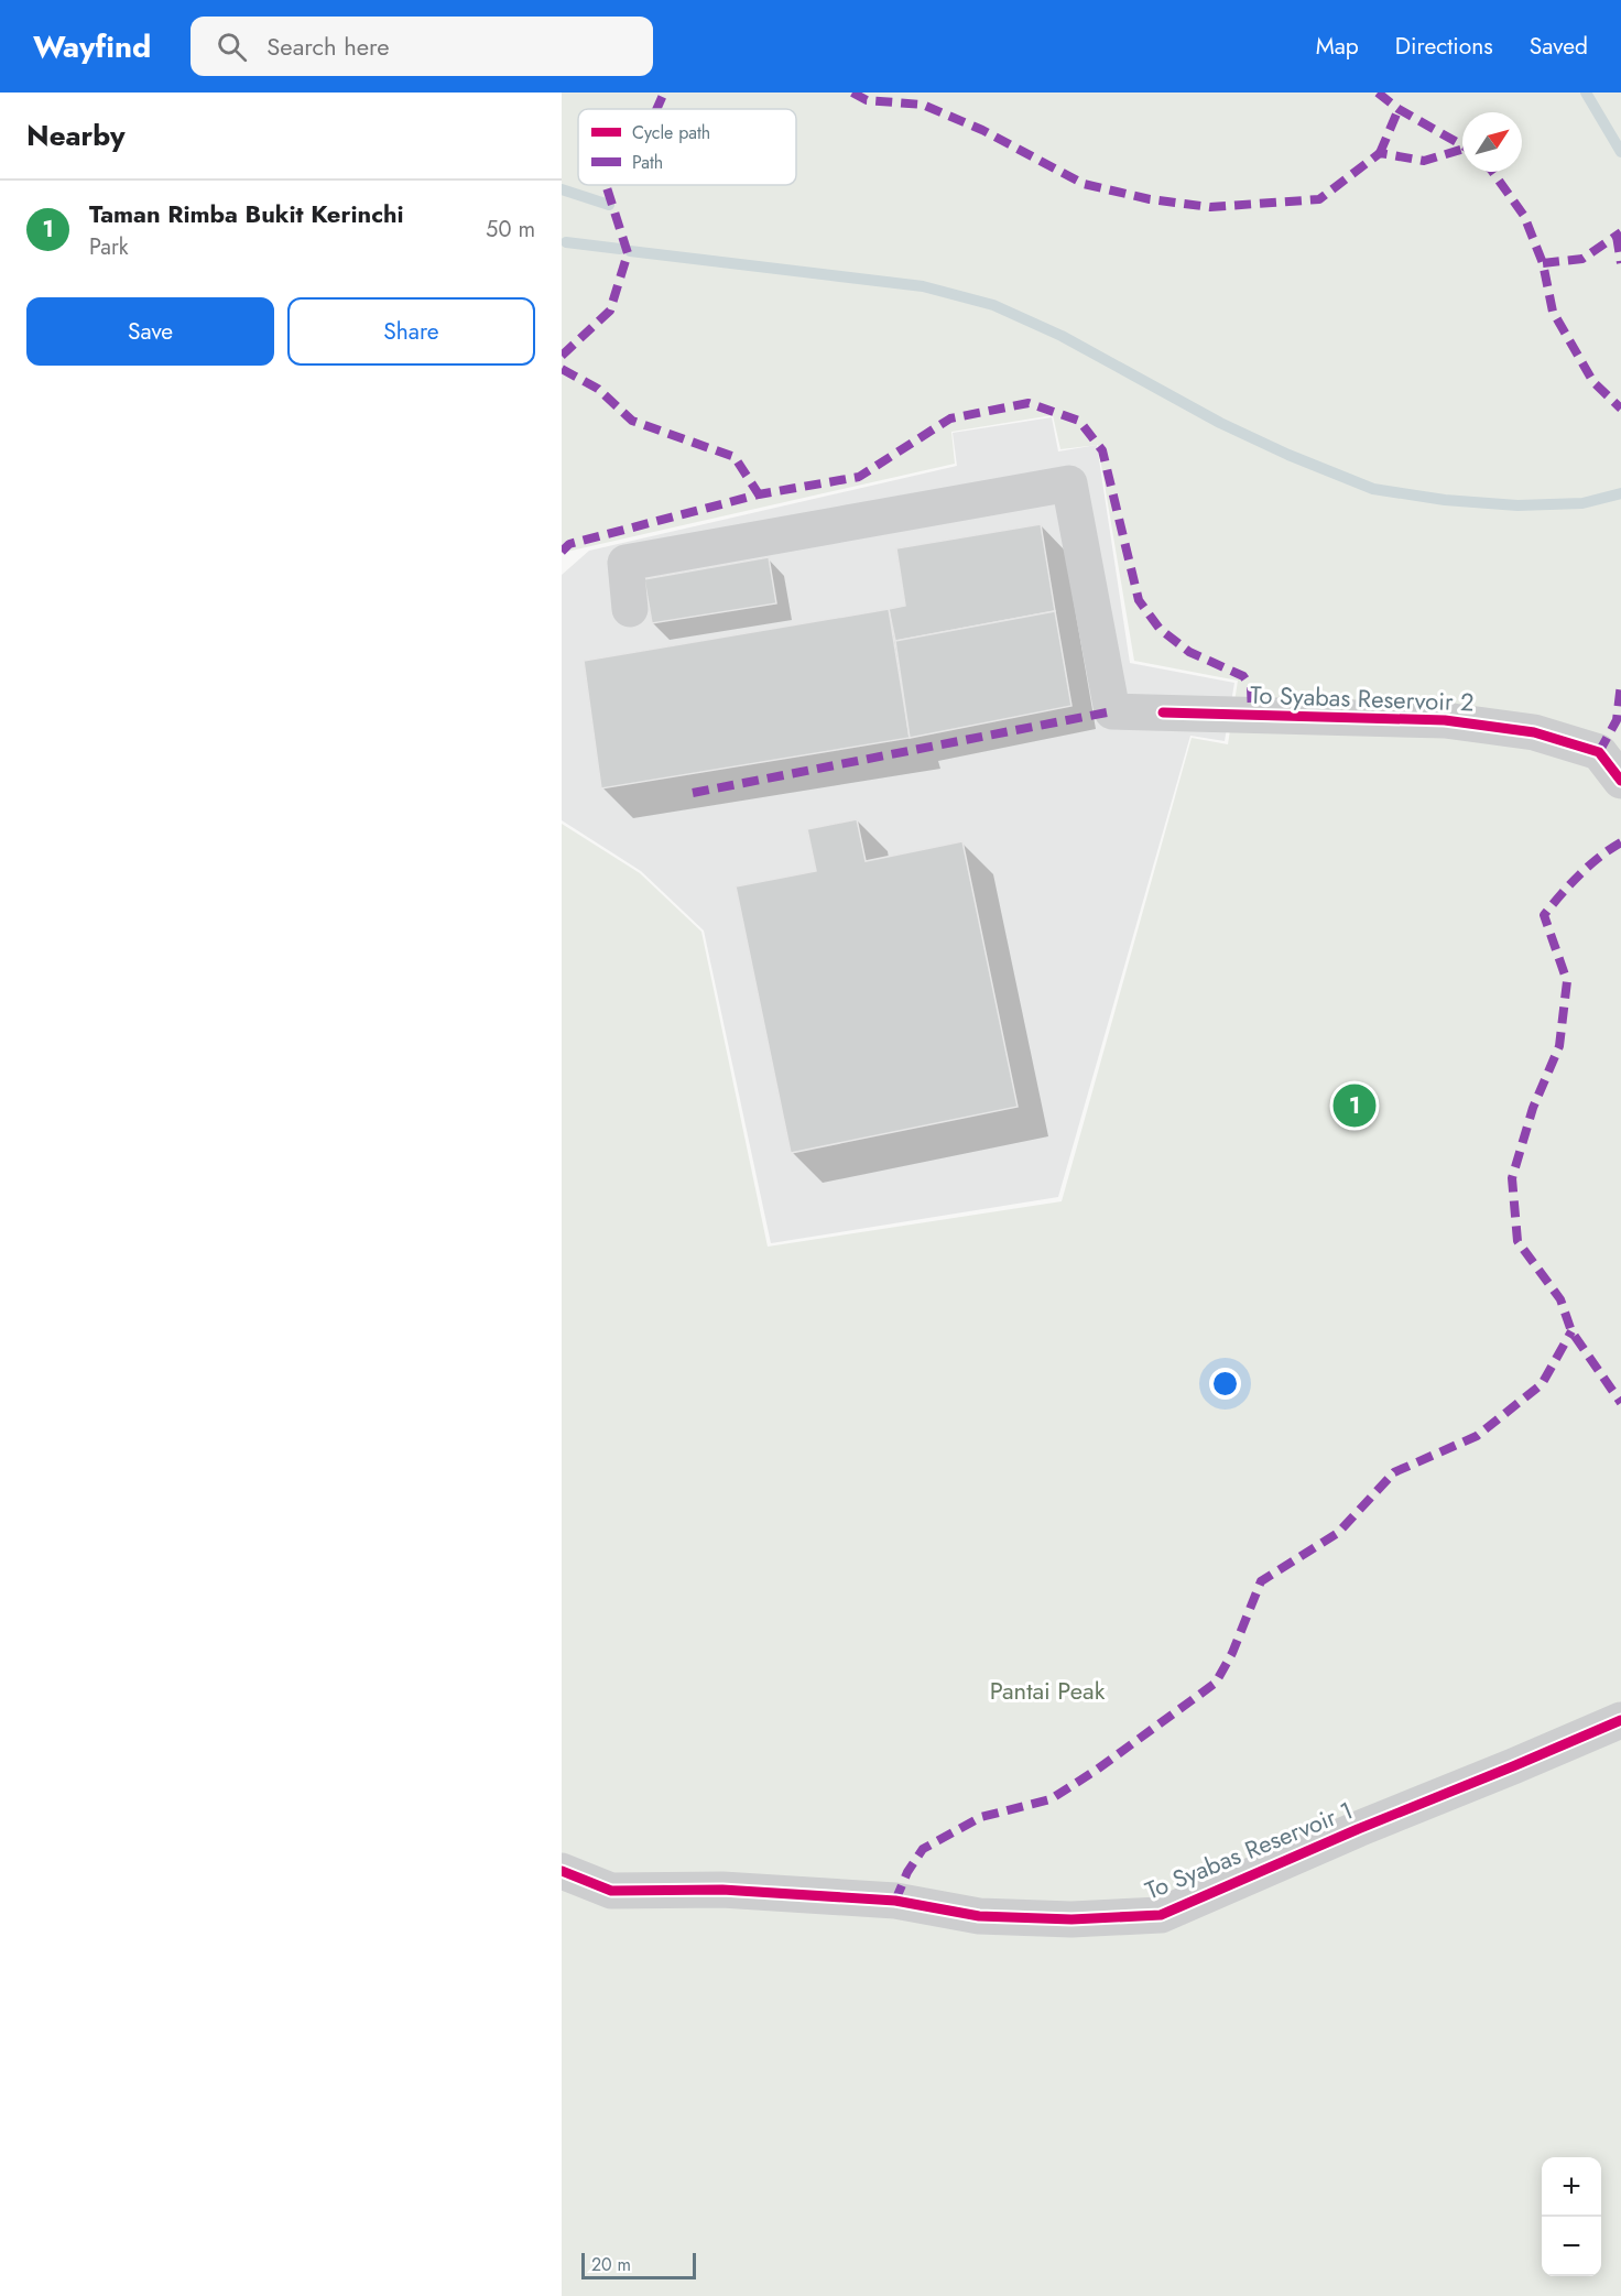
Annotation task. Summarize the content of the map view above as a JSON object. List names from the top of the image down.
{
  "streets": {
    "street": ["To Syabas Reservoir 2", "To Syabas Reservoir 1"]
  },
  "parks": ["Pantai Peak"],
  "legend": ["Cycle path", "Path"],
  "scale_bar": "20 m",
  "north": "top right",
  "page": {
    "header": "Wayfind",
    "search": "Search here",
    "nav": ["Map", "Directions", "Saved"],
    "heading": "Nearby",
    "list": [
      {
        "mark": "1",
        "name": "Taman Rimba Bukit Kerinchi",
        "note": "Park",
        "value": "50 m"
      }
    ],
    "buttons": ["Save", "Share"],
    "pins": "1",
    "map_buttons": ["+", "−"],
    "scale": "20 m"
  }
}
